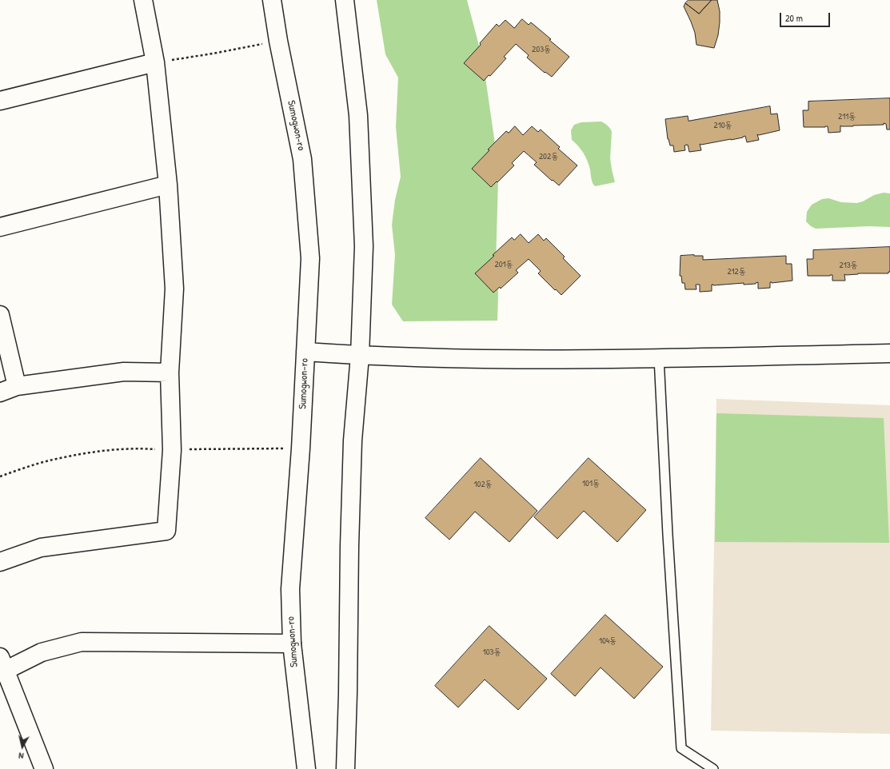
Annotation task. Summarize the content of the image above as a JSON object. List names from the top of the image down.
{
  "streets": {
    "street": ["Sumogwon-ro"]
  },
  "house_numbers": [
    "203동",
    "211동",
    "210동",
    "202동",
    "201동",
    "213동",
    "212동",
    "101동",
    "102동",
    "104동",
    "103동"
  ],
  "scale_bar": "20 m",
  "north": "bottom"
}
